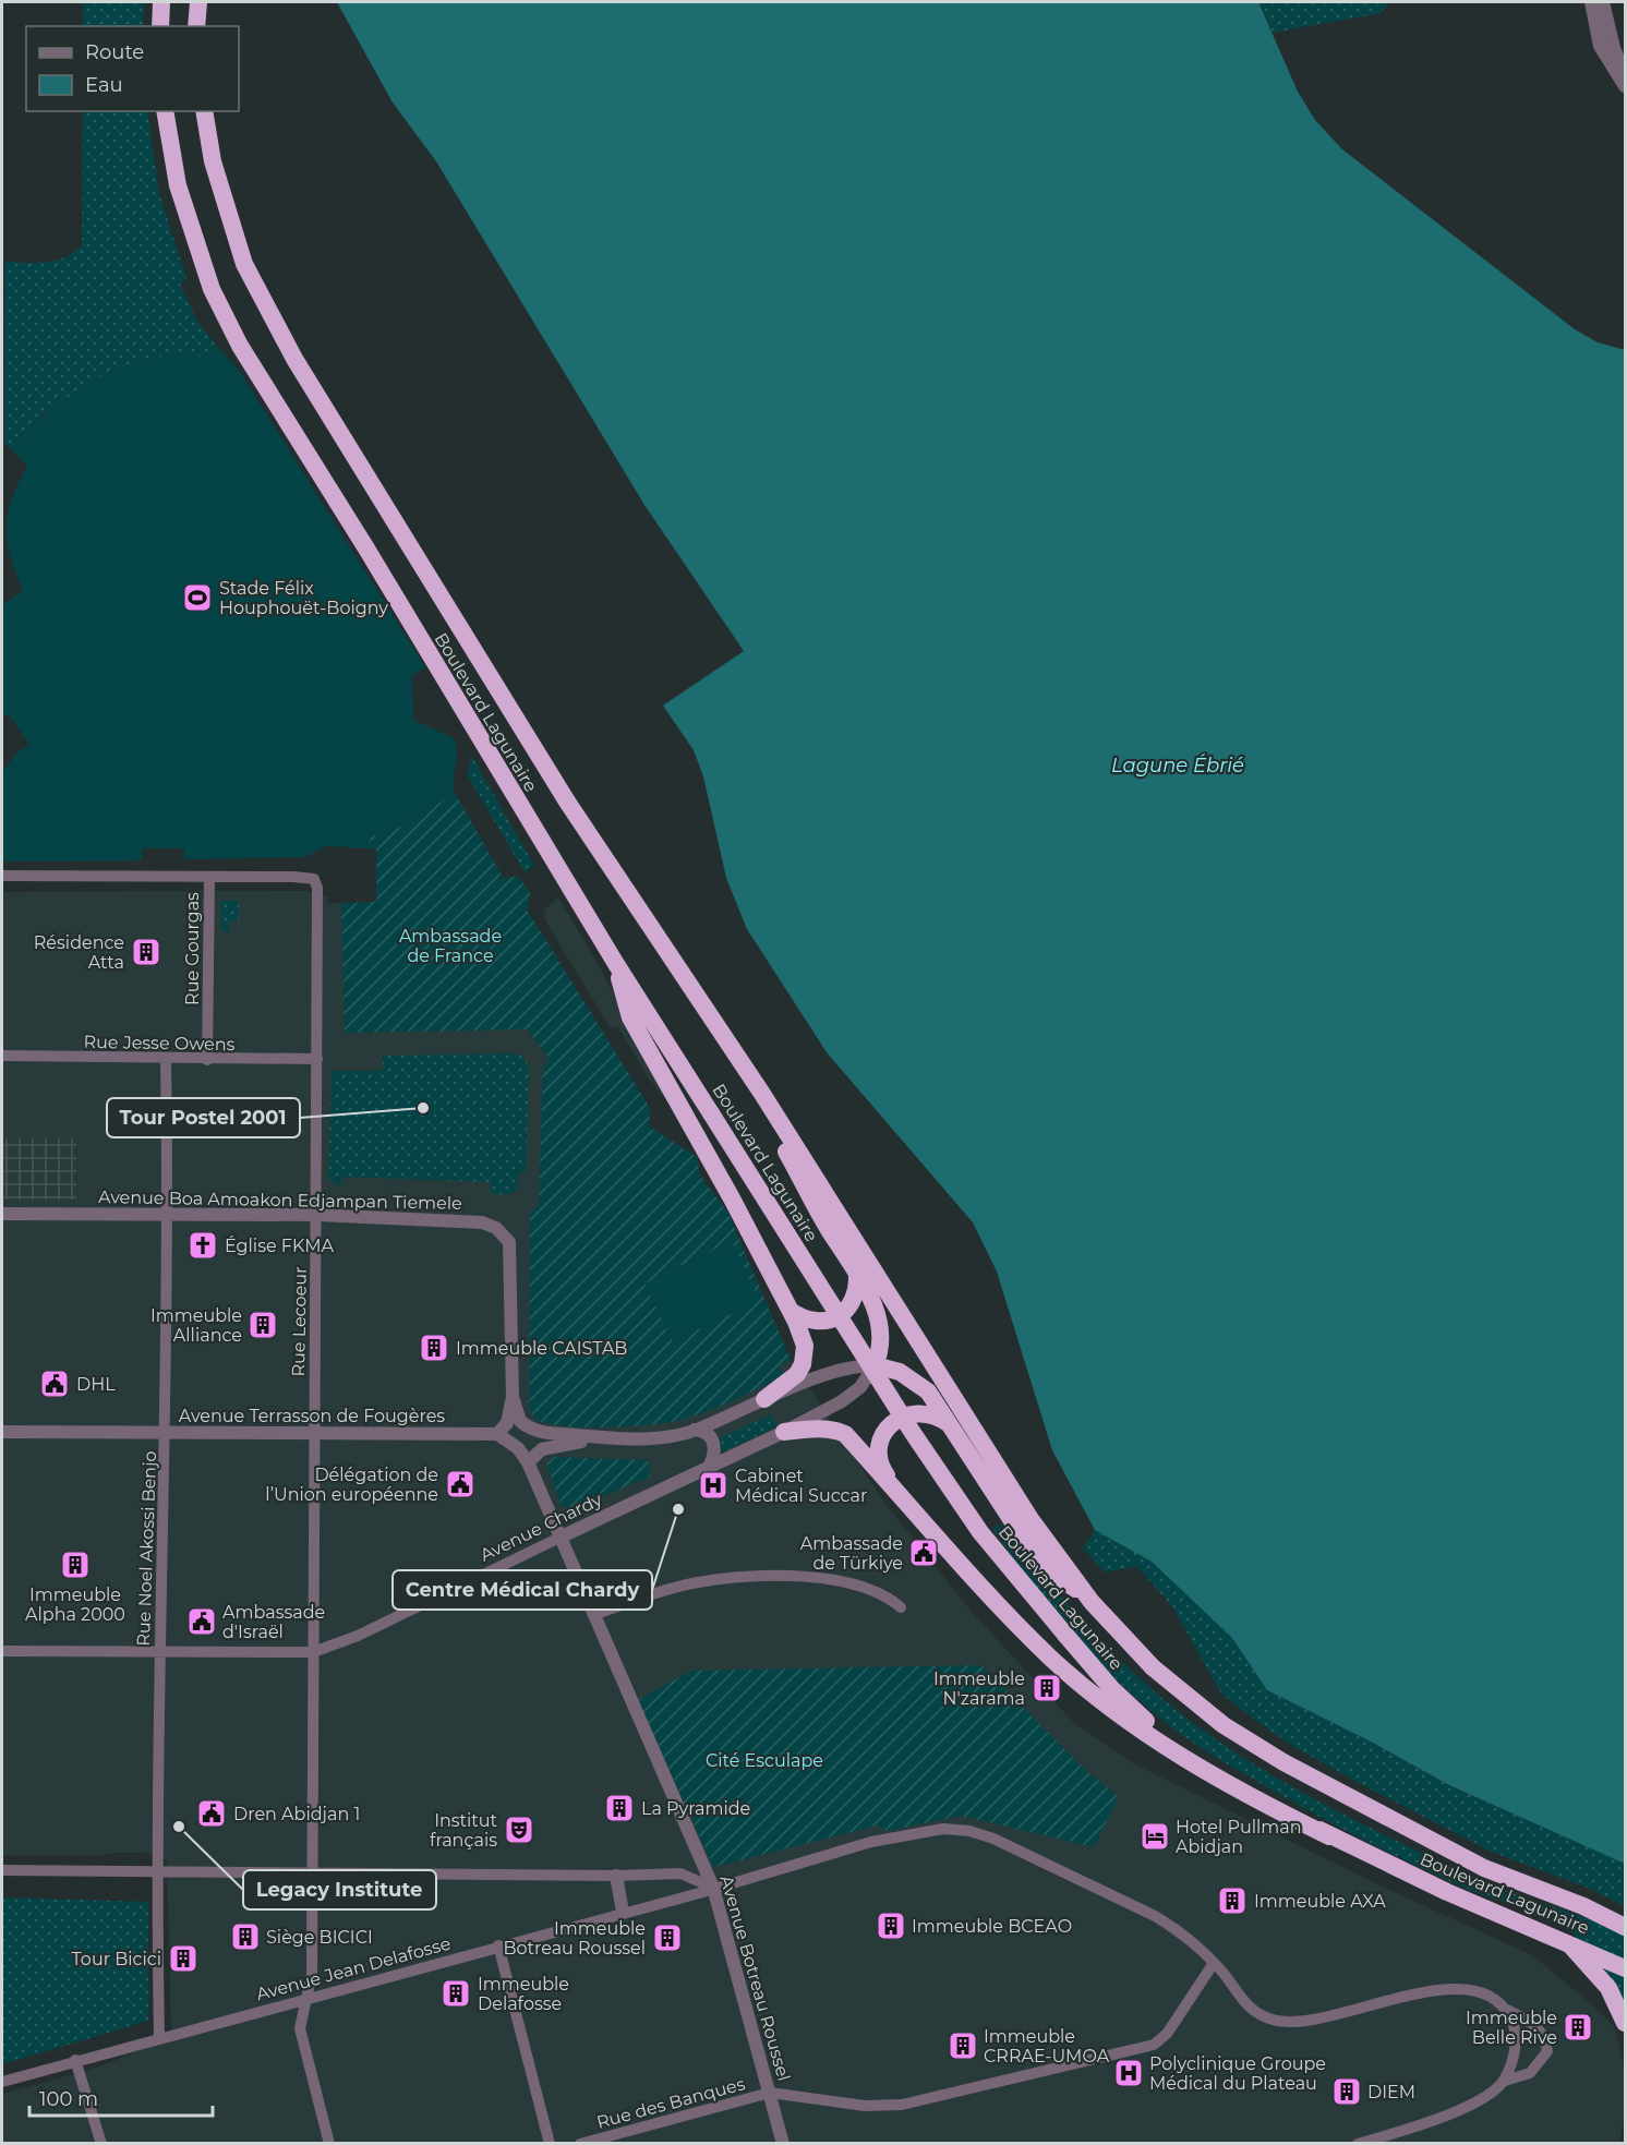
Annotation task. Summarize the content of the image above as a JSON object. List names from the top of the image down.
{
  "streets": {
    "highway": ["Boulevard Lagunaire"],
    "street": [
      "Rue Gourgas",
      "Rue Jesse Owens",
      "Avenue Boa Amoakon Edjampan Tiemele",
      "Rue Lecoeur",
      "Avenue Terrasson de Fougères",
      "Avenue Chardy",
      "Rue Noel Akossi Benjo",
      "Avenue Jean Delafosse",
      "Avenue Botreau Roussel",
      "Rue des Banques"
    ]
  },
  "crossings": [
    ["Rue Gourgas", "Rue Jesse Owens"],
    ["Rue Gourgas", "Rue Lecoeur"],
    ["Rue Jesse Owens", "Rue Lecoeur"],
    ["Rue Jesse Owens", "Rue Noel Akossi Benjo"],
    ["Avenue Boa Amoakon Edjampan Tiemele", "Rue Lecoeur"],
    ["Avenue Boa Amoakon Edjampan Tiemele", "Avenue Chardy"],
    ["Avenue Boa Amoakon Edjampan Tiemele", "Rue Noel Akossi Benjo"],
    ["Rue Lecoeur", "Avenue Terrasson de Fougères"],
    ["Rue Lecoeur", "Avenue Chardy"],
    ["Rue Lecoeur", "Avenue Jean Delafosse"],
    ["Avenue Terrasson de Fougères", "Rue Noel Akossi Benjo"],
    ["Avenue Chardy", "Rue Noel Akossi Benjo"],
    ["Avenue Chardy", "Avenue Botreau Roussel"],
    ["Rue Noel Akossi Benjo", "Avenue Jean Delafosse"],
    ["Avenue Jean Delafosse", "Avenue Botreau Roussel"],
    ["Avenue Botreau Roussel", "Rue des Banques"]
  ],
  "water": ["Lagune Ébrié"],
  "parks": ["Ambassade de France", "Cité Esculape"],
  "places": {
    "sports": ["Stade Félix Houphouët-Boigny"],
    "building": [
      "Résidence Atta",
      "Immeuble Alliance",
      "Immeuble CAISTAB",
      "Immeuble Alpha 2000",
      "Immeuble N'zarama",
      "La Pyramide",
      "Immeuble AXA",
      "Immeuble BCEAO",
      "Siège BICICI",
      "Immeuble Botreau Roussel",
      "Tour Bicici",
      "Immeuble Delafosse",
      "Immeuble Belle Rive",
      "Immeuble CRRAE-UMOA",
      "DIEM"
    ],
    "other": ["Tour Postel 2001", "Centre Médical Chardy", "Legacy Institute"],
    "church": ["Église FKMA"],
    "public building": [
      "DHL",
      "Délégation de l’Union européenne",
      "Ambassade de Türkiye",
      "Ambassade d'Israël",
      "Dren Abidjan 1"
    ],
    "hospital": ["Cabinet Médical Succar", "Polyclinique Groupe Médical du Plateau"],
    "theatre": ["Institut français"],
    "hotel": ["Hotel Pullman Abidjan"]
  },
  "legend": ["Route", "Eau"],
  "scale_bar": "100 m"
}
